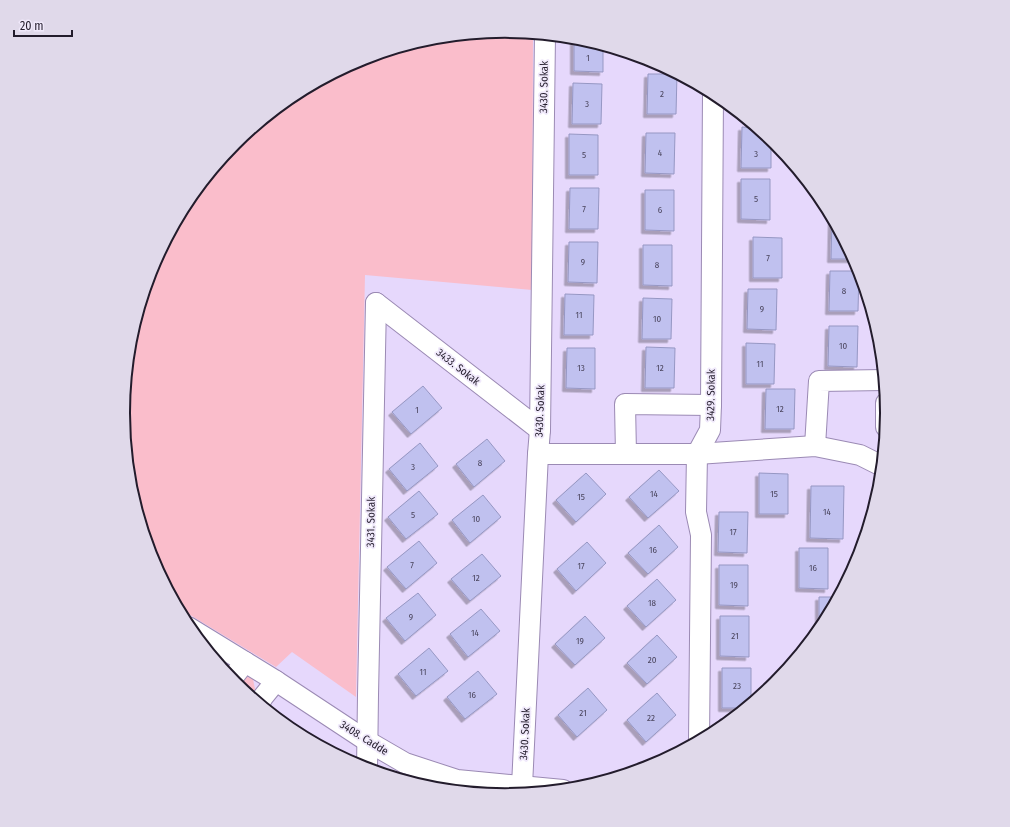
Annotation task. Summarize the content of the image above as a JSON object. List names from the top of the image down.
{
  "streets": {
    "street": [
      "3430. Sokak",
      "3433. Sokak",
      "3429. Sokak",
      "3431. Sokak",
      "3408. Cadde"
    ]
  },
  "crossings": [
    ["3430. Sokak", "3433. Sokak"],
    ["3430. Sokak", "3408. Cadde"],
    ["3433. Sokak", "3431. Sokak"],
    ["3431. Sokak", "3408. Cadde"]
  ],
  "house_numbers": [
    "1",
    "2",
    "3",
    "4",
    "3",
    "5",
    "5",
    "7",
    "6",
    "7",
    "9",
    "8",
    "8",
    "9",
    "11",
    "10",
    "10",
    "11",
    "13",
    "12",
    "12",
    "1",
    "8",
    "3",
    "14",
    "15",
    "15",
    "14",
    "5",
    "10",
    "17",
    "16",
    "7",
    "17",
    "16",
    "12",
    "19",
    "18",
    "9",
    "14",
    "21",
    "19",
    "20",
    "11",
    "23",
    "16",
    "21",
    "22"
  ],
  "scale_bar": "20 m"
}
